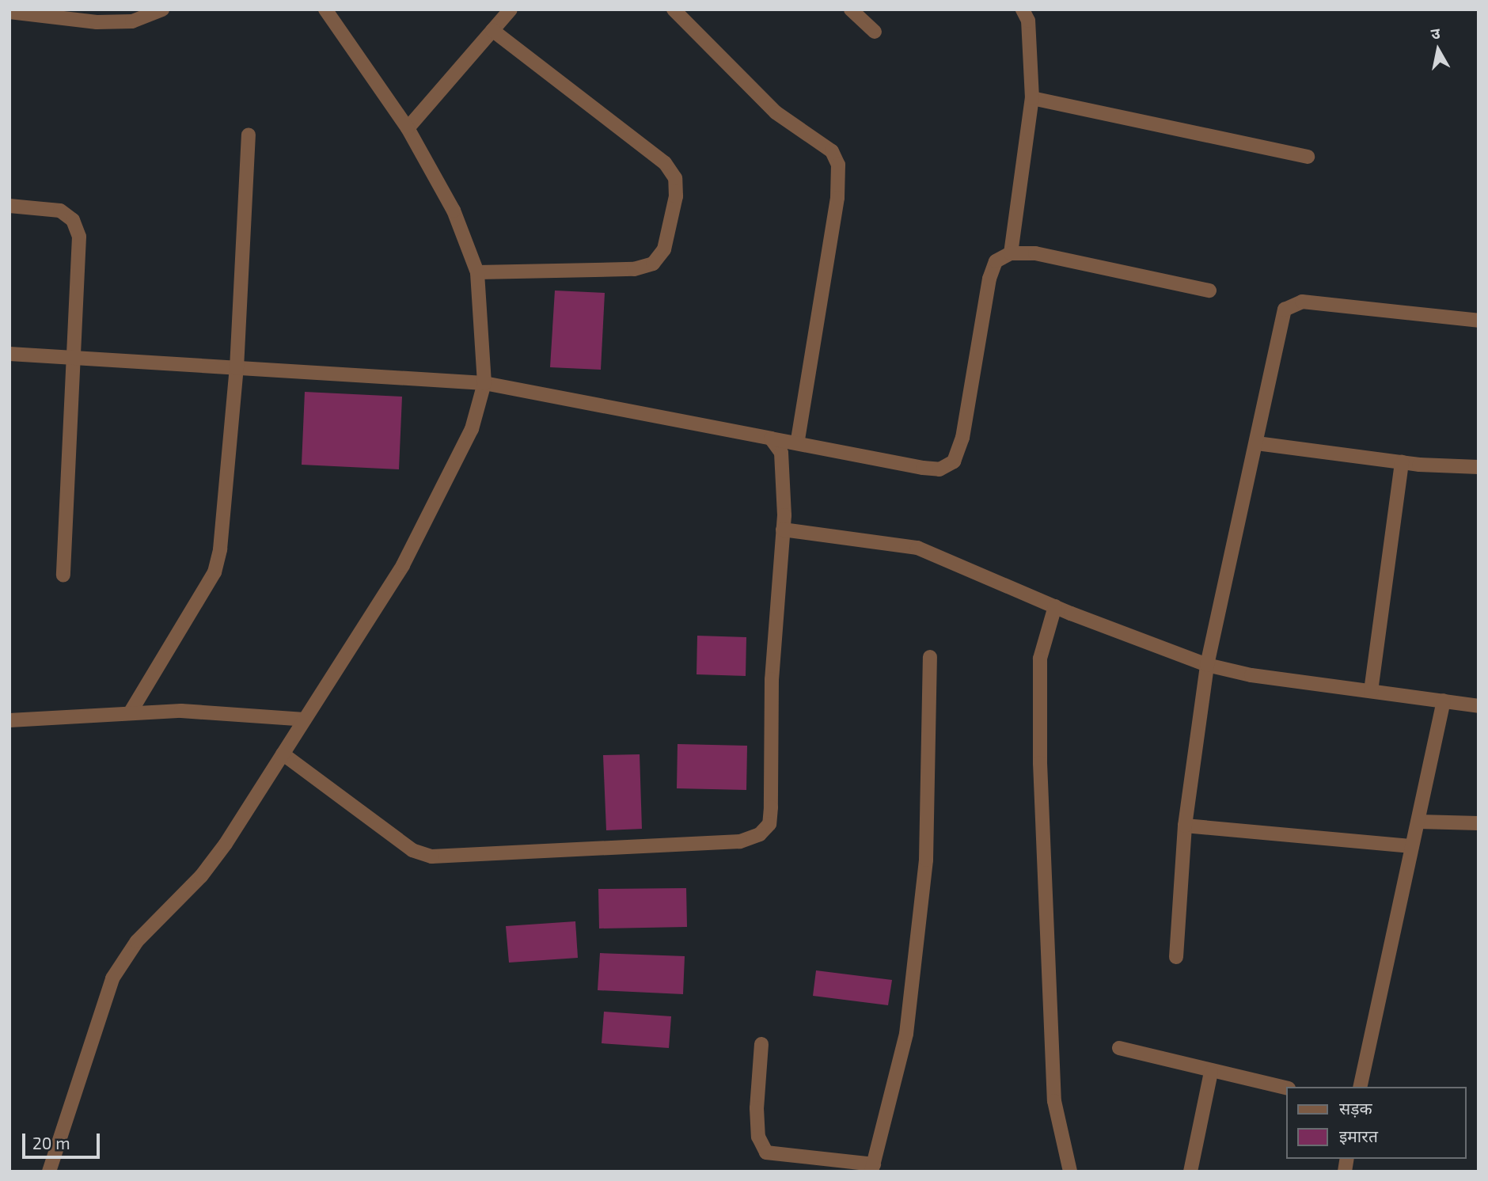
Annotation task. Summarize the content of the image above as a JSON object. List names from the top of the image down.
{
  "legend": ["सड़क", "इमारत"],
  "scale_bar": "20 m",
  "north": "top"
}
